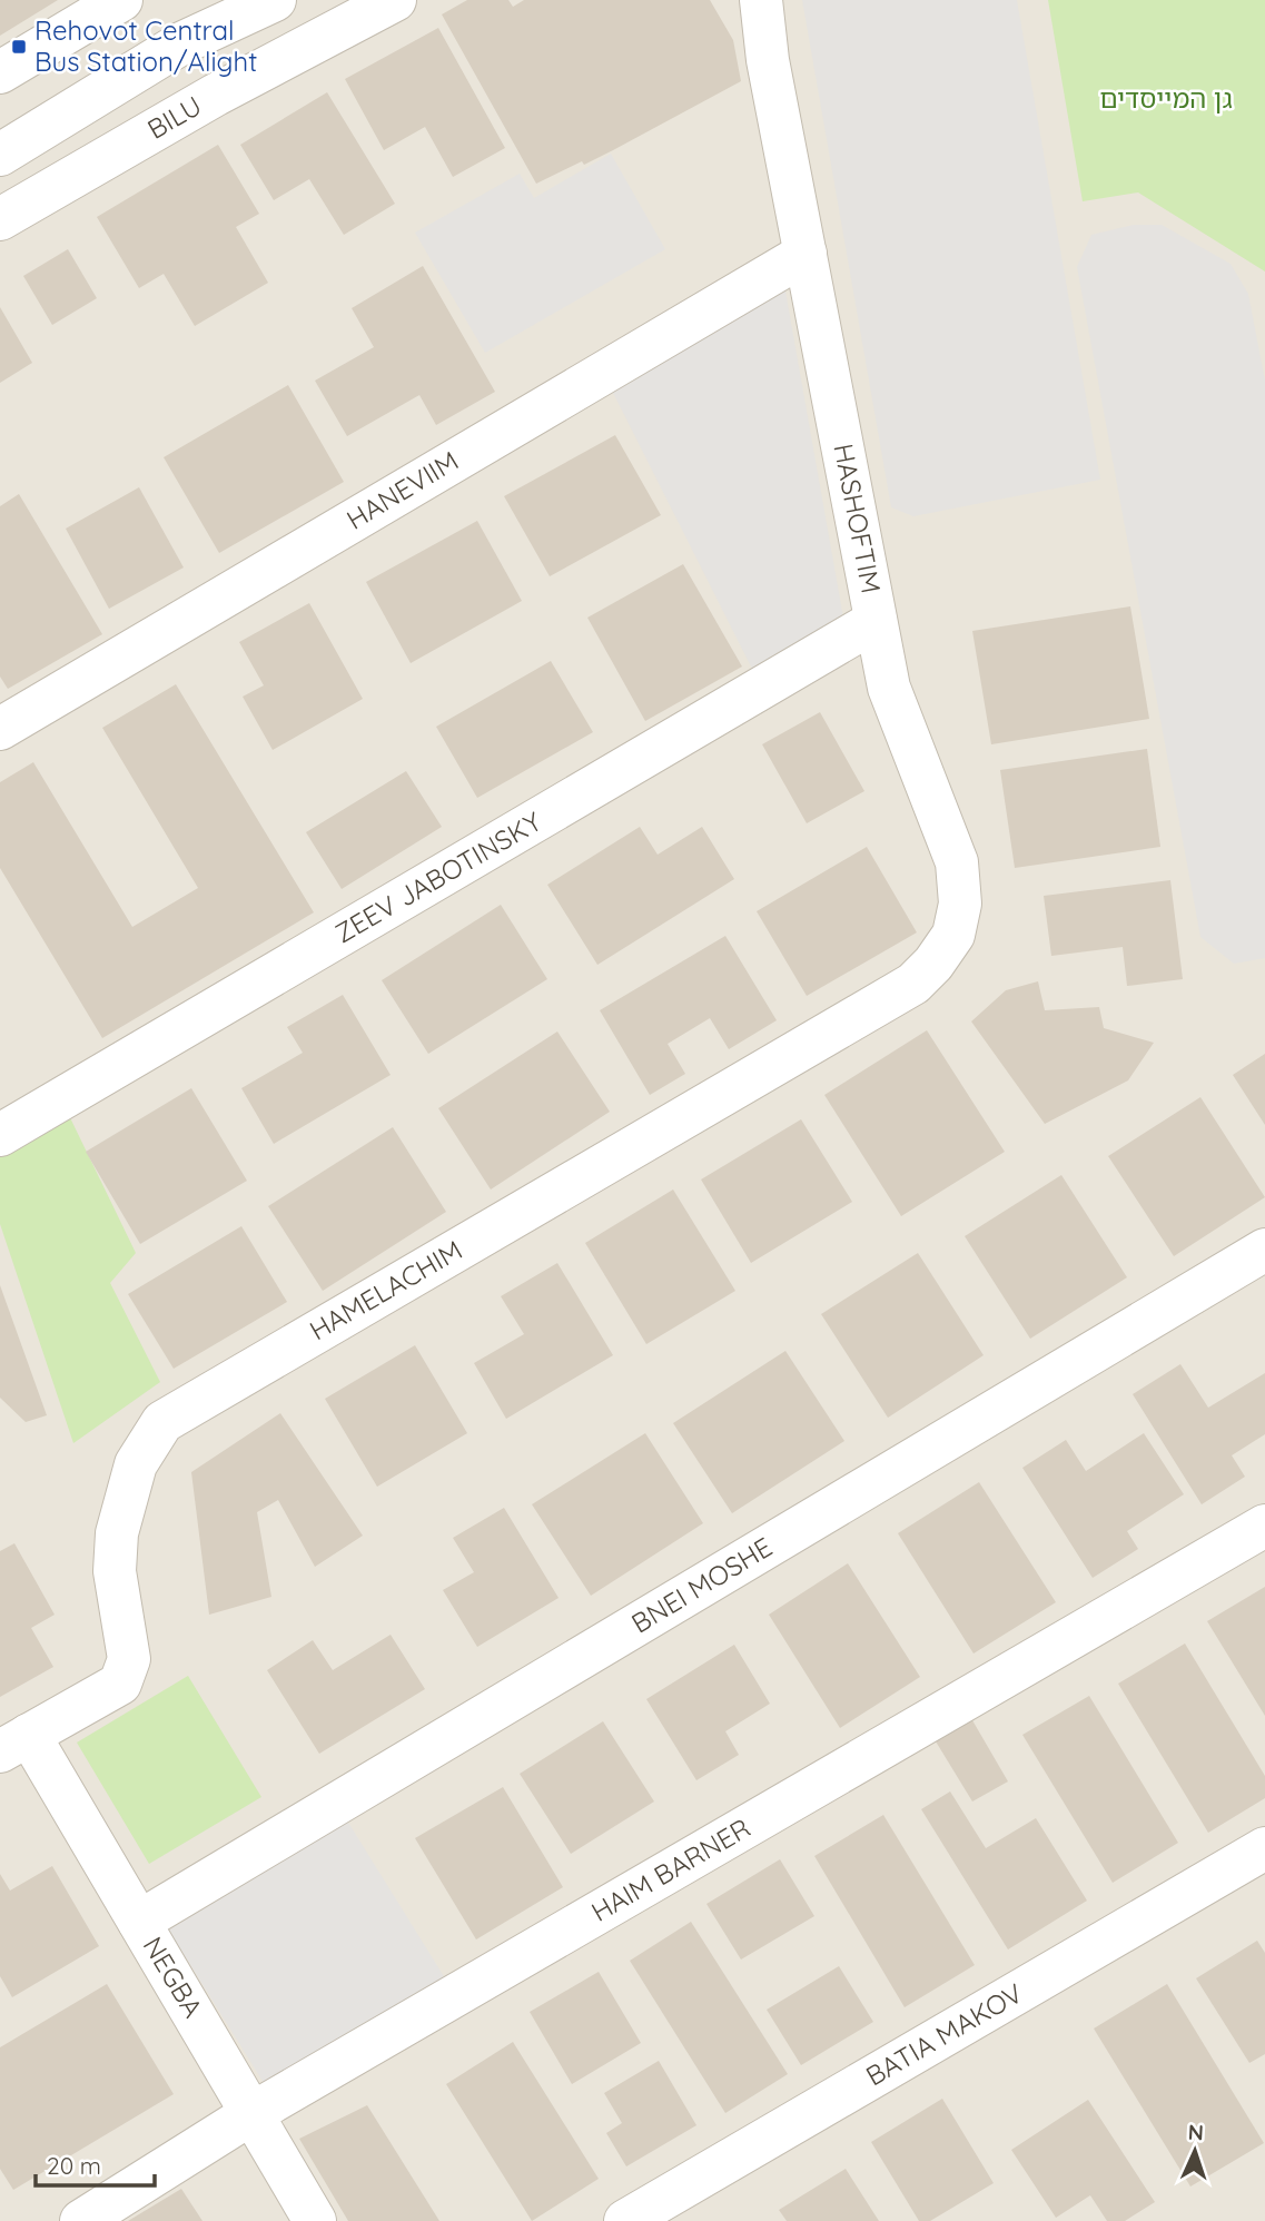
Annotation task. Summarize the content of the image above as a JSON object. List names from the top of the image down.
{
  "streets": {
    "street": [
      "BILU",
      "HANEVIIM",
      "HASHOFTIM",
      "ZEEV JABOTINSKY",
      "HAMELACHIM",
      "BNEI MOSHE",
      "HAIM BARNER",
      "NEGBA",
      "BATIA MAKOV"
    ]
  },
  "crossings": [
    ["HANEVIIM", "HASHOFTIM"],
    ["HASHOFTIM", "ZEEV JABOTINSKY"],
    ["HASHOFTIM", "HAMELACHIM"],
    ["HAMELACHIM", "NEGBA"],
    ["BNEI MOSHE", "NEGBA"],
    ["HAIM BARNER", "NEGBA"]
  ],
  "parks": ["גן המייסדים"],
  "places": {
    "transit": ["Rehovot Central Bus Station/Alight"]
  },
  "scale_bar": "20 m",
  "north": "top"
}
